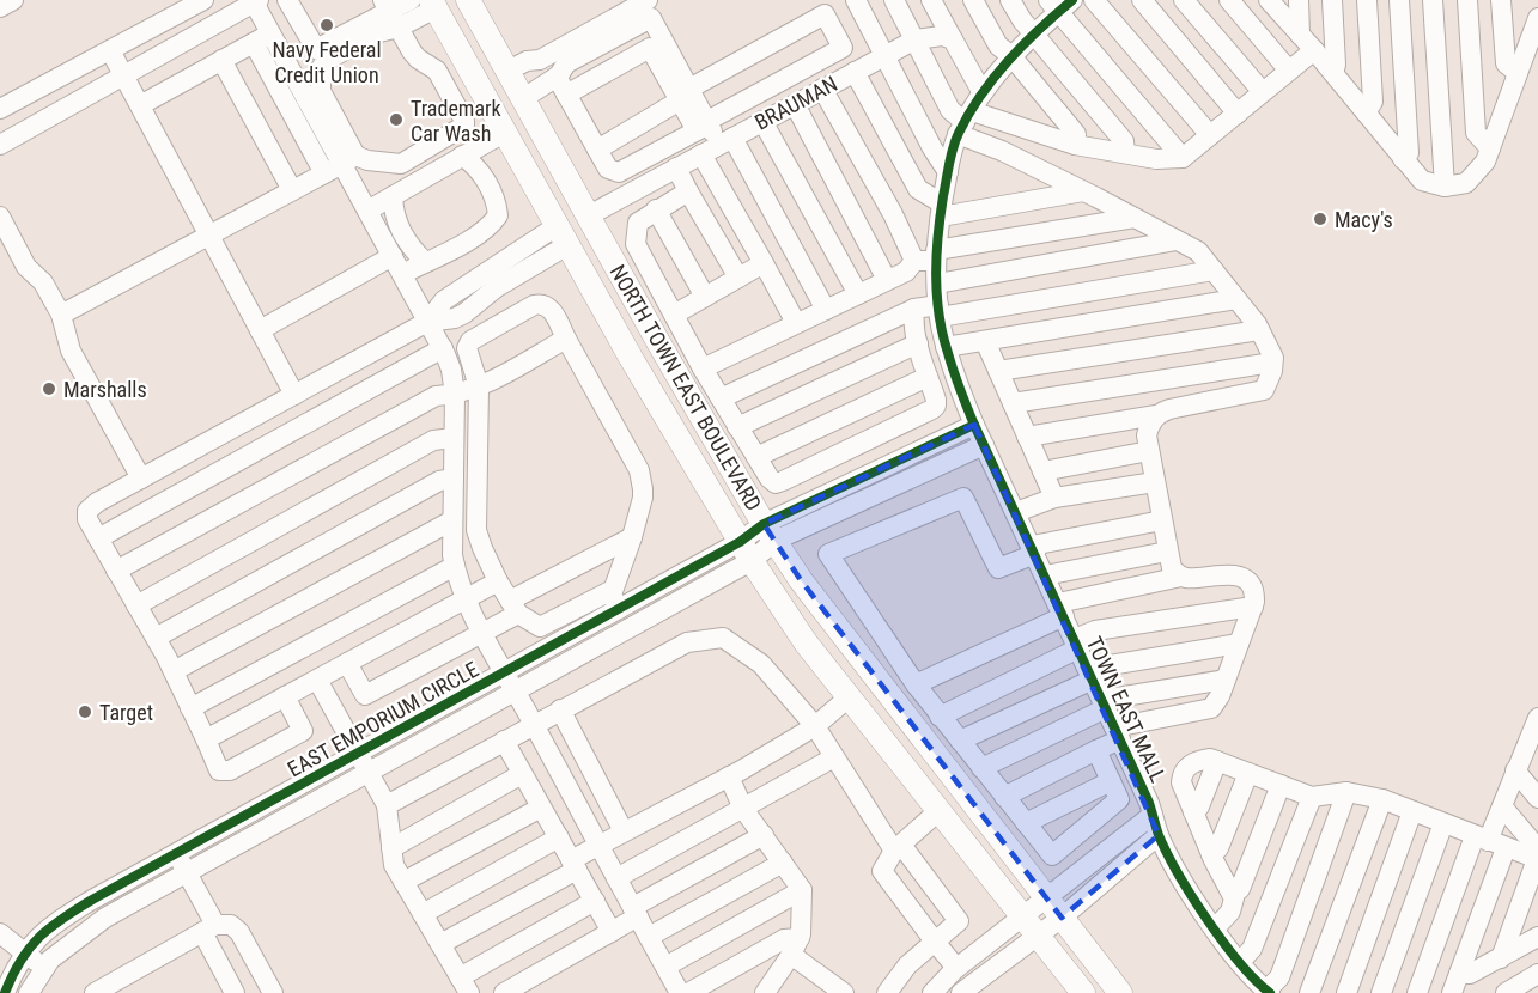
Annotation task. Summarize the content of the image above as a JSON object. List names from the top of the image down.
{
  "streets": {
    "main road": ["NORTH TOWN EAST BOULEVARD"],
    "street": ["BRAUMAN", "TOWN EAST MALL", "EAST EMPORIUM CIRCLE"]
  },
  "crossings": [
    ["BRAUMAN", "NORTH TOWN EAST BOULEVARD"],
    ["NORTH TOWN EAST BOULEVARD", "EAST EMPORIUM CIRCLE"]
  ],
  "places": [
    "Navy Federal Credit Union",
    "Trademark Car Wash",
    "Macy's",
    "Marshalls",
    "Target"
  ]
}
